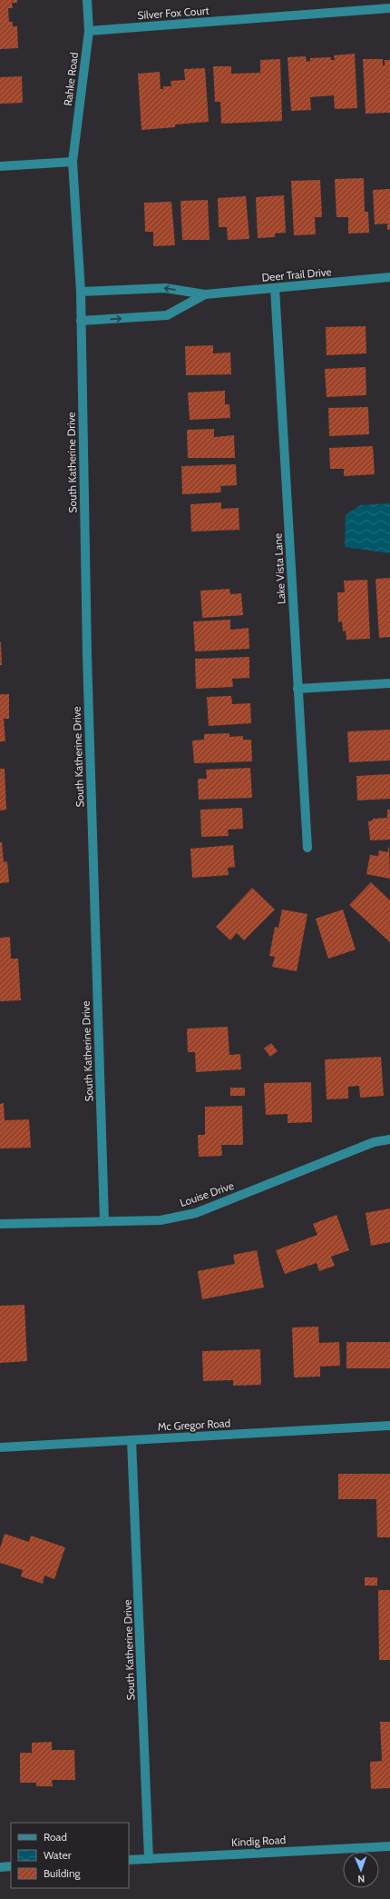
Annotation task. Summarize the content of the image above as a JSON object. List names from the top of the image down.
{
  "streets": {
    "street": [
      "Silver Fox Court",
      "Rahke Road",
      "Deer Trail Drive",
      "South Katherine Drive",
      "Lake Vista Lane",
      "Louise Drive",
      "Mc Gregor Road",
      "Kindig Road"
    ]
  },
  "crossings": [
    ["Silver Fox Court", "Rahke Road"],
    ["Rahke Road", "South Katherine Drive"],
    ["Deer Trail Drive", "Lake Vista Lane"],
    ["South Katherine Drive", "Louise Drive"],
    ["South Katherine Drive", "Mc Gregor Road"],
    ["South Katherine Drive", "Kindig Road"]
  ],
  "legend": ["Road", "Water", "Building"],
  "north": "bottom"
}
